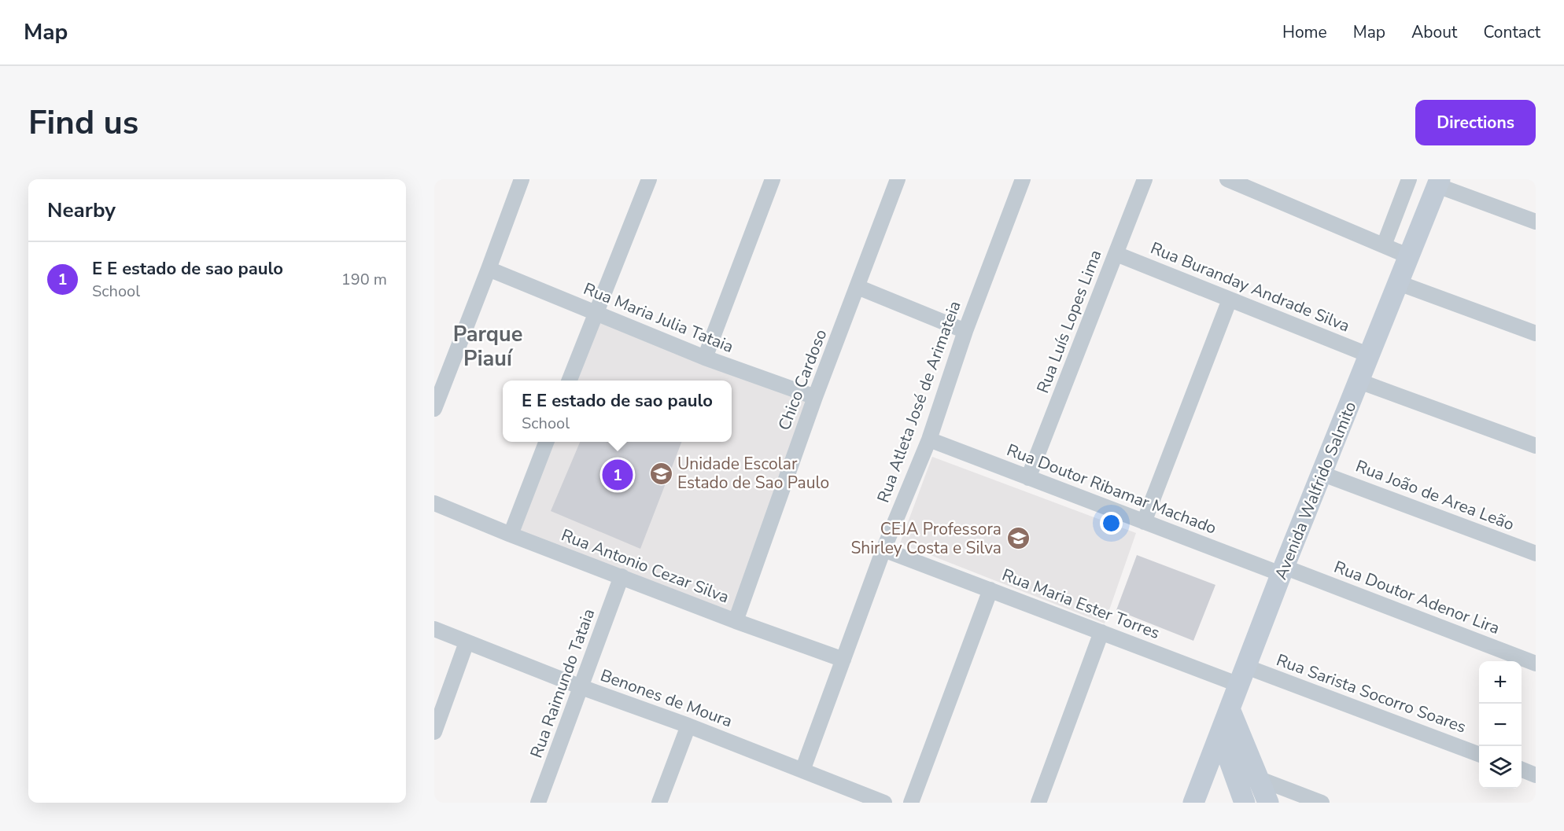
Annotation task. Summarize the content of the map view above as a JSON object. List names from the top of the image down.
{
  "streets": {
    "street": [
      "Rua Buranday Andrade Silva",
      "Rua Maria Julia Tataia",
      "Rua Luís Lopes Lima",
      "Chico Cardoso",
      "Rua Atleta José de Arimateia",
      "Rua Doutor Ribamar Machado",
      "Avenida Walfrido Salmito",
      "Rua João de Area Leão",
      "Rua Antonio Cezar Silva",
      "Rua Doutor Adenor Lira",
      "Rua Maria Ester Torres",
      "Rua Raimundo Tataia",
      "Rua Sarista Socorro Soares",
      "Benones de Moura"
    ]
  },
  "crossings": [
    ["Rua Buranday Andrade Silva", "Rua Luís Lopes Lima"],
    ["Rua Buranday Andrade Silva", "Avenida Walfrido Salmito"],
    ["Rua Maria Julia Tataia", "Chico Cardoso"],
    ["Rua Luís Lopes Lima", "Rua Doutor Ribamar Machado"],
    ["Chico Cardoso", "Rua Antonio Cezar Silva"],
    ["Rua Atleta José de Arimateia", "Rua Doutor Ribamar Machado"],
    ["Rua Atleta José de Arimateia", "Rua Antonio Cezar Silva"],
    ["Rua Atleta José de Arimateia", "Rua Maria Ester Torres"],
    ["Rua Atleta José de Arimateia", "Benones de Moura"],
    ["Rua Doutor Ribamar Machado", "Avenida Walfrido Salmito"],
    ["Rua Doutor Ribamar Machado", "Rua Doutor Adenor Lira"],
    ["Avenida Walfrido Salmito", "Rua João de Area Leão"],
    ["Avenida Walfrido Salmito", "Rua Doutor Adenor Lira"],
    ["Avenida Walfrido Salmito", "Rua Maria Ester Torres"],
    ["Avenida Walfrido Salmito", "Rua Sarista Socorro Soares"],
    ["Rua Antonio Cezar Silva", "Rua Raimundo Tataia"],
    ["Rua Maria Ester Torres", "Rua Sarista Socorro Soares"],
    ["Rua Raimundo Tataia", "Benones de Moura"]
  ],
  "districts": ["Parque Piauí"],
  "places": {
    "school or university": ["Unidade Escolar Estado de Sao Paulo", "CEJA Professora Shirley Costa e Silva"]
  },
  "page": {
    "header": "Map",
    "nav": [
      "Home",
      "Map",
      "About",
      "Contact"
    ],
    "buttons": "Directions",
    "title": "Find us",
    "heading": "Nearby",
    "list": [
      {
        "mark": "1",
        "name": "E E estado de sao paulo",
        "note": "School",
        "value": "190 m"
      }
    ],
    "popup": ["E E estado de sao paulo", "School"],
    "pins": "1",
    "map_buttons": ["+", "−"]
  }
}
